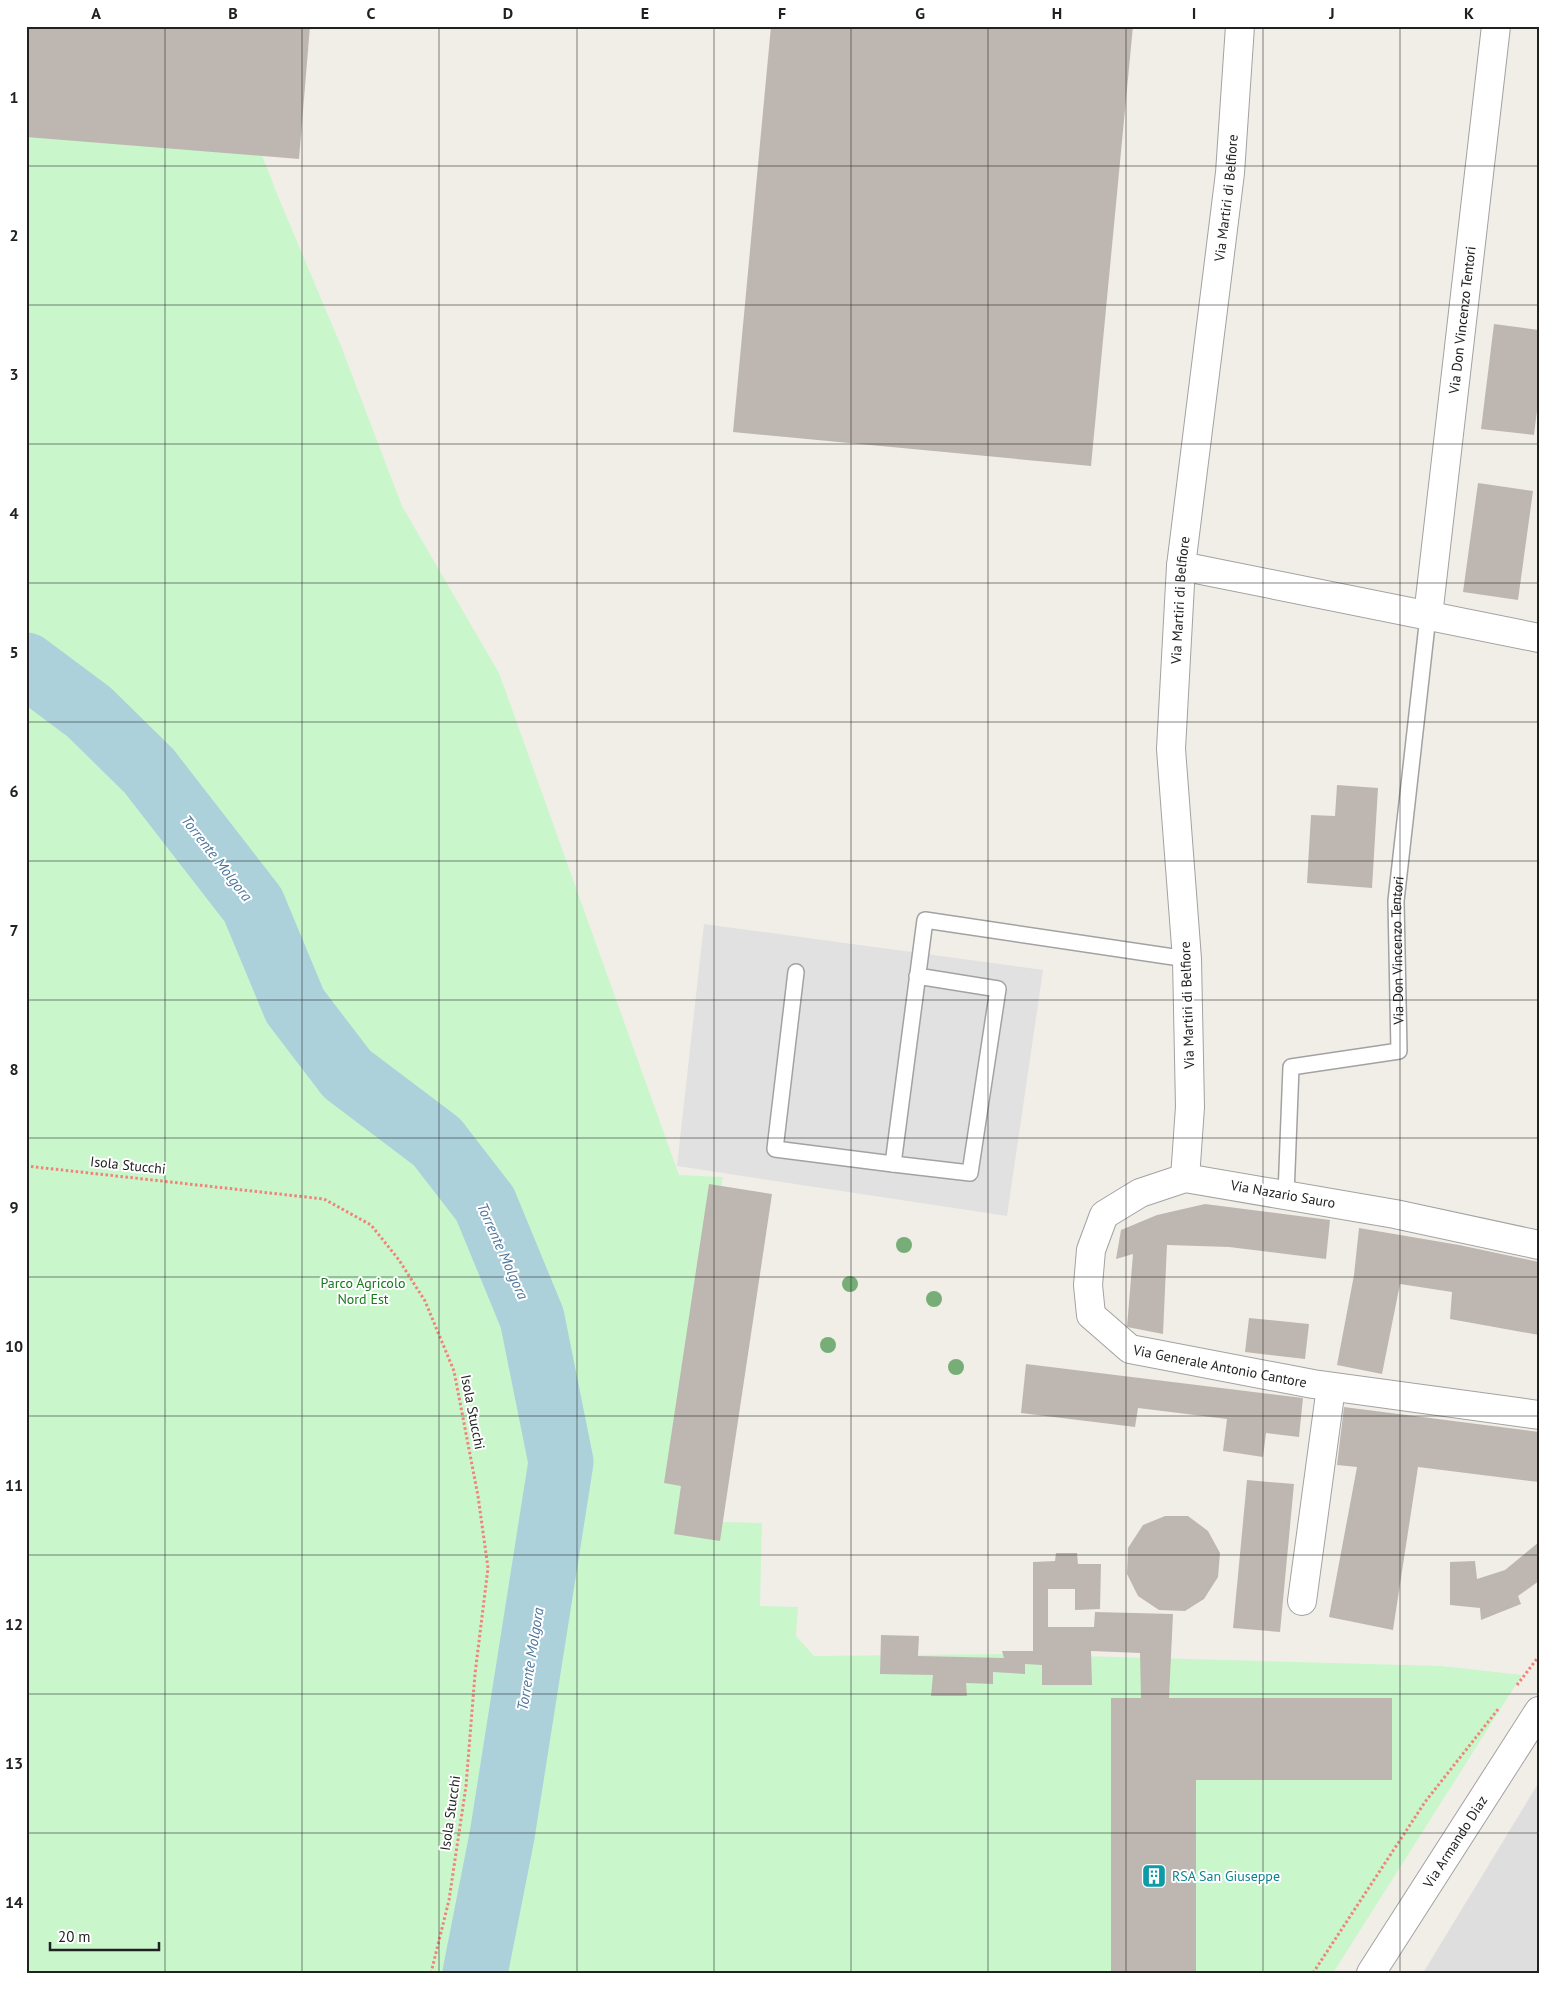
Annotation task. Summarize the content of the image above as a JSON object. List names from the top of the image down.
{
  "streets": {
    "street": [
      "Via Martiri di Belfiore",
      "Via Don Vincenzo Tentori",
      "Via Nazario Sauro",
      "Via Generale Antonio Cantore",
      "Via Armando Diaz"
    ],
    "path": ["Isola Stucchi"]
  },
  "crossings": [
    ["Via Martiri di Belfiore", "Via Nazario Sauro"],
    ["Via Don Vincenzo Tentori", "Via Nazario Sauro"],
    ["Via Nazario Sauro", "Via Generale Antonio Cantore"]
  ],
  "water": ["Torrente Molgora"],
  "parks": ["Parco Agricolo Nord Est"],
  "places": {
    "building": ["RSA San Giuseppe"]
  },
  "scale_bar": "20 m",
  "grid": {
    "columns": [
      "A",
      "B",
      "C",
      "D",
      "E",
      "F",
      "G",
      "H",
      "I",
      "J",
      "K"
    ],
    "rows": [
      "1",
      "2",
      "3",
      "4",
      "5",
      "6",
      "7",
      "8",
      "9",
      "10",
      "11",
      "12",
      "13",
      "14"
    ]
  }
}
